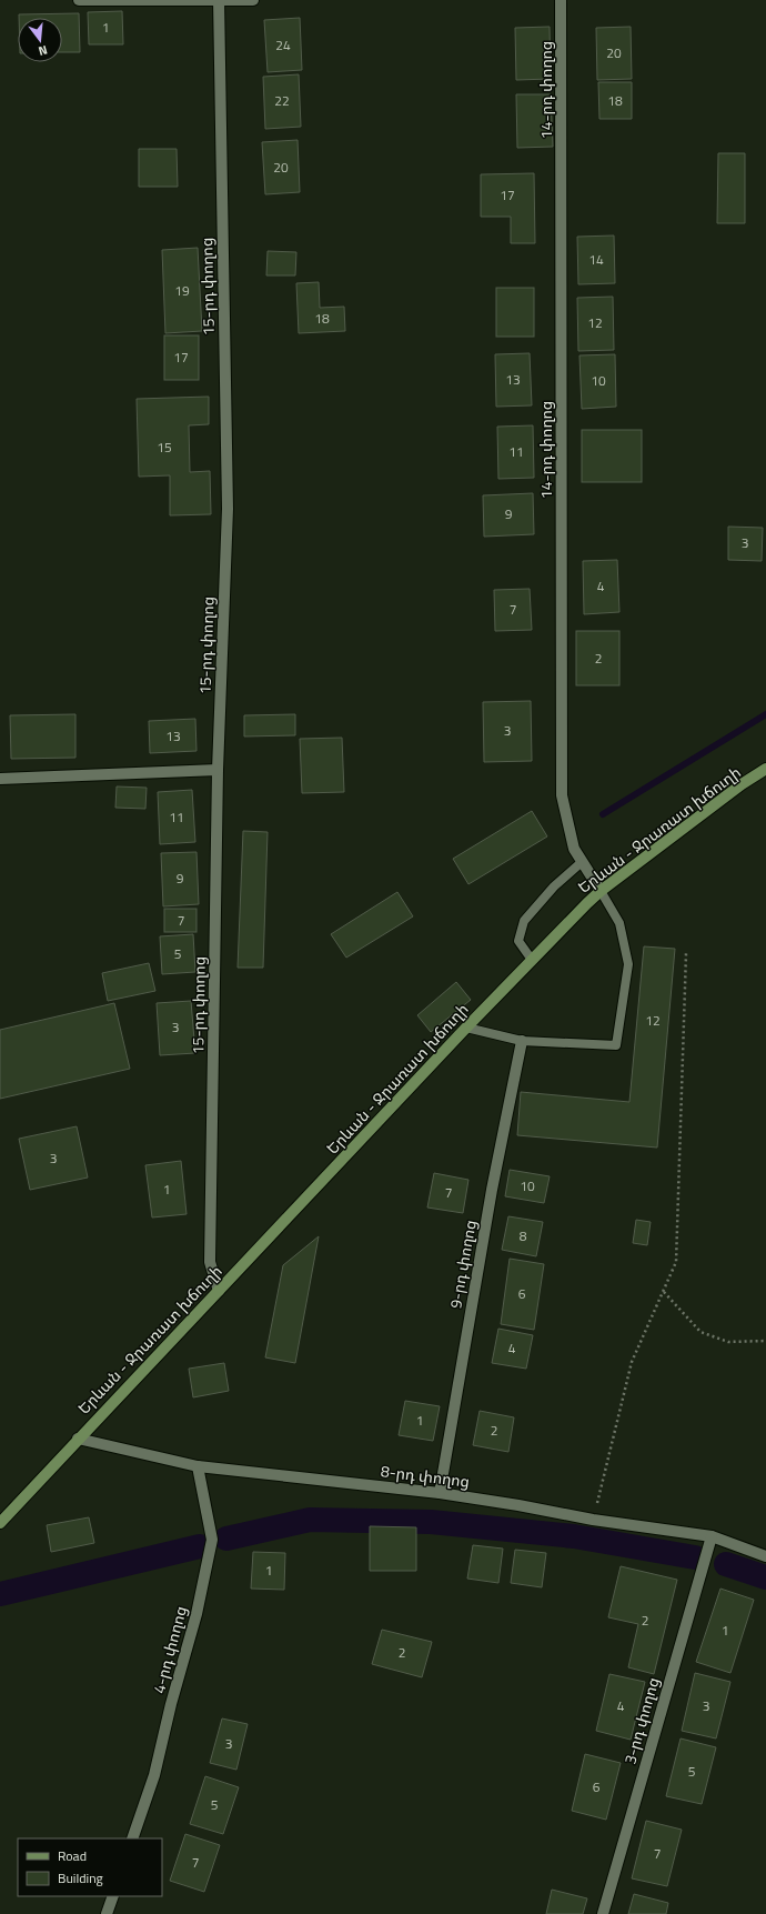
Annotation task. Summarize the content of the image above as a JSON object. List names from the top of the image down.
{
  "streets": {
    "main road": ["Երևան - Ջրառատ խճուղի"],
    "street": [
      "14-րդ փողոց",
      "15-րդ փողոց",
      "9-րդ փողոց",
      "8-րդ փողոց",
      "4-րդ փողոց",
      "3-րդ փողոց"
    ]
  },
  "crossings": [
    ["14-րդ փողոց", "Երևան - Ջրառատ խճուղի"],
    ["15-րդ փողոց", "Երևան - Ջրառատ խճուղի"],
    ["Երևան - Ջրառատ խճուղի", "8-րդ փողոց"],
    ["9-րդ փողոց", "8-րդ փողոց"],
    ["8-րդ փողոց", "4-րդ փողոց"],
    ["8-րդ փողոց", "3-րդ փողոց"]
  ],
  "house_numbers": [
    "1",
    "24",
    "20",
    "22",
    "18",
    "20",
    "17",
    "14",
    "19",
    "18",
    "12",
    "17",
    "13",
    "10",
    "15",
    "11",
    "9",
    "3",
    "4",
    "7",
    "2",
    "3",
    "13",
    "11",
    "9",
    "7",
    "5",
    "12",
    "3",
    "3",
    "10",
    "1",
    "7",
    "8",
    "6",
    "4",
    "1",
    "2",
    "1",
    "2",
    "1",
    "2",
    "4",
    "3",
    "3",
    "5",
    "6",
    "5",
    "7",
    "7"
  ],
  "legend": ["Road", "Building"],
  "north": "bottom"
}
